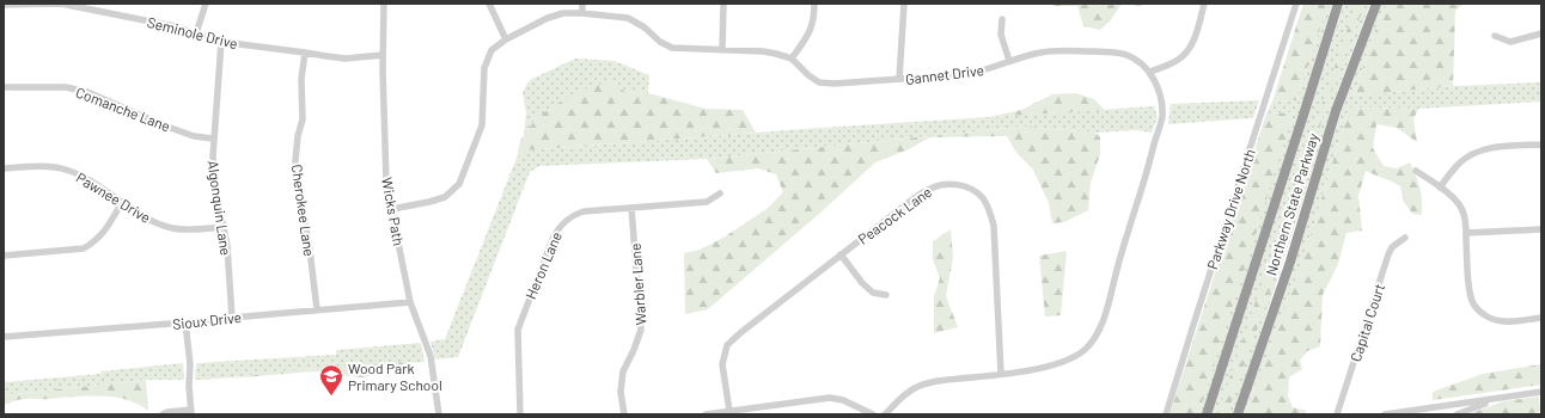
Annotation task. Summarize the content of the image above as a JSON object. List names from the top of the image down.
{
  "streets": {
    "highway": ["Northern State Parkway"],
    "street": [
      "Seminole Drive",
      "Gannet Drive",
      "Comanche Lane",
      "Pawnee Drive",
      "Algonquin Lane",
      "Parkway Drive North",
      "Cherokee Lane",
      "Wicks Path",
      "Peacock Lane",
      "Heron Lane",
      "Warbler Lane",
      "Sioux Drive",
      "Capital Court"
    ]
  },
  "crossings": [
    ["Seminole Drive", "Algonquin Lane"],
    ["Seminole Drive", "Cherokee Lane"],
    ["Seminole Drive", "Wicks Path"],
    ["Gannet Drive", "Wicks Path"],
    ["Comanche Lane", "Algonquin Lane"],
    ["Pawnee Drive", "Algonquin Lane"],
    ["Algonquin Lane", "Sioux Drive"],
    ["Cherokee Lane", "Sioux Drive"],
    ["Wicks Path", "Sioux Drive"],
    ["Heron Lane", "Warbler Lane"]
  ],
  "places": {
    "school or university": ["Wood Park Primary School"]
  }
}
